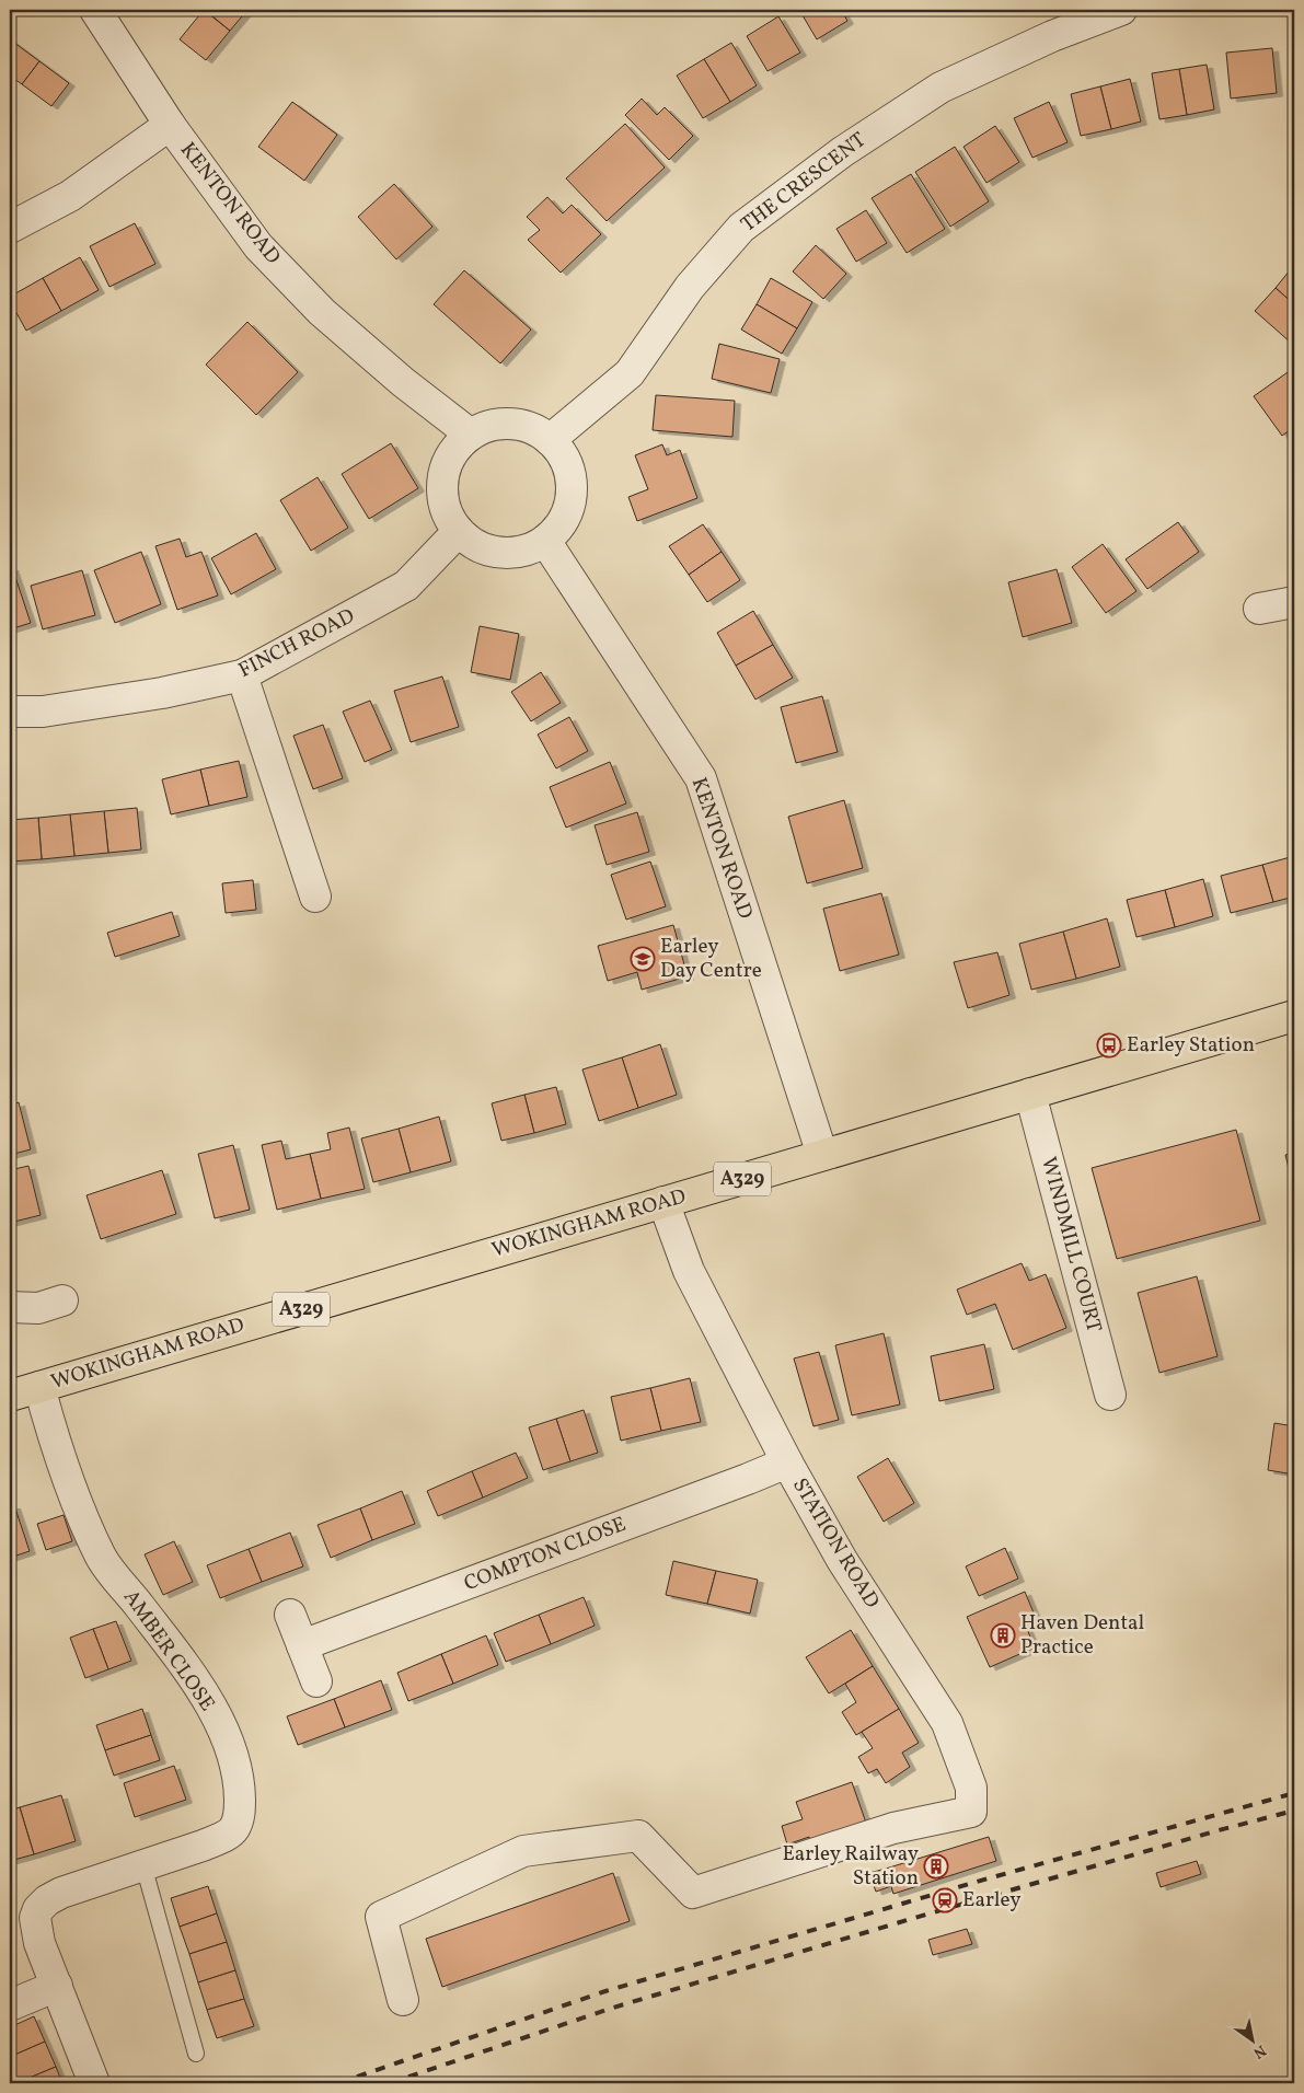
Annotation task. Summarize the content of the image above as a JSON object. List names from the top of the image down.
{
  "streets": {
    "main road": ["A329", "WOKINGHAM ROAD"],
    "street": [
      "THE CRESCENT",
      "KENTON ROAD",
      "FINCH ROAD",
      "WINDMILL COURT",
      "STATION ROAD",
      "COMPTON CLOSE",
      "AMBER CLOSE"
    ]
  },
  "crossings": [
    ["THE CRESCENT", "KENTON ROAD"],
    ["THE CRESCENT", "FINCH ROAD"],
    ["KENTON ROAD", "FINCH ROAD"],
    ["KENTON ROAD", "WOKINGHAM ROAD"],
    ["WOKINGHAM ROAD", "WINDMILL COURT"],
    ["WOKINGHAM ROAD", "STATION ROAD"],
    ["WOKINGHAM ROAD", "AMBER CLOSE"],
    ["STATION ROAD", "COMPTON CLOSE"]
  ],
  "places": {
    "school or university": ["Earley Day Centre"],
    "bus stop": ["Earley Station"],
    "building": ["Haven Dental Practice", "Earley Railway Station"],
    "station": ["Earley"]
  },
  "north": "bottom right"
}
